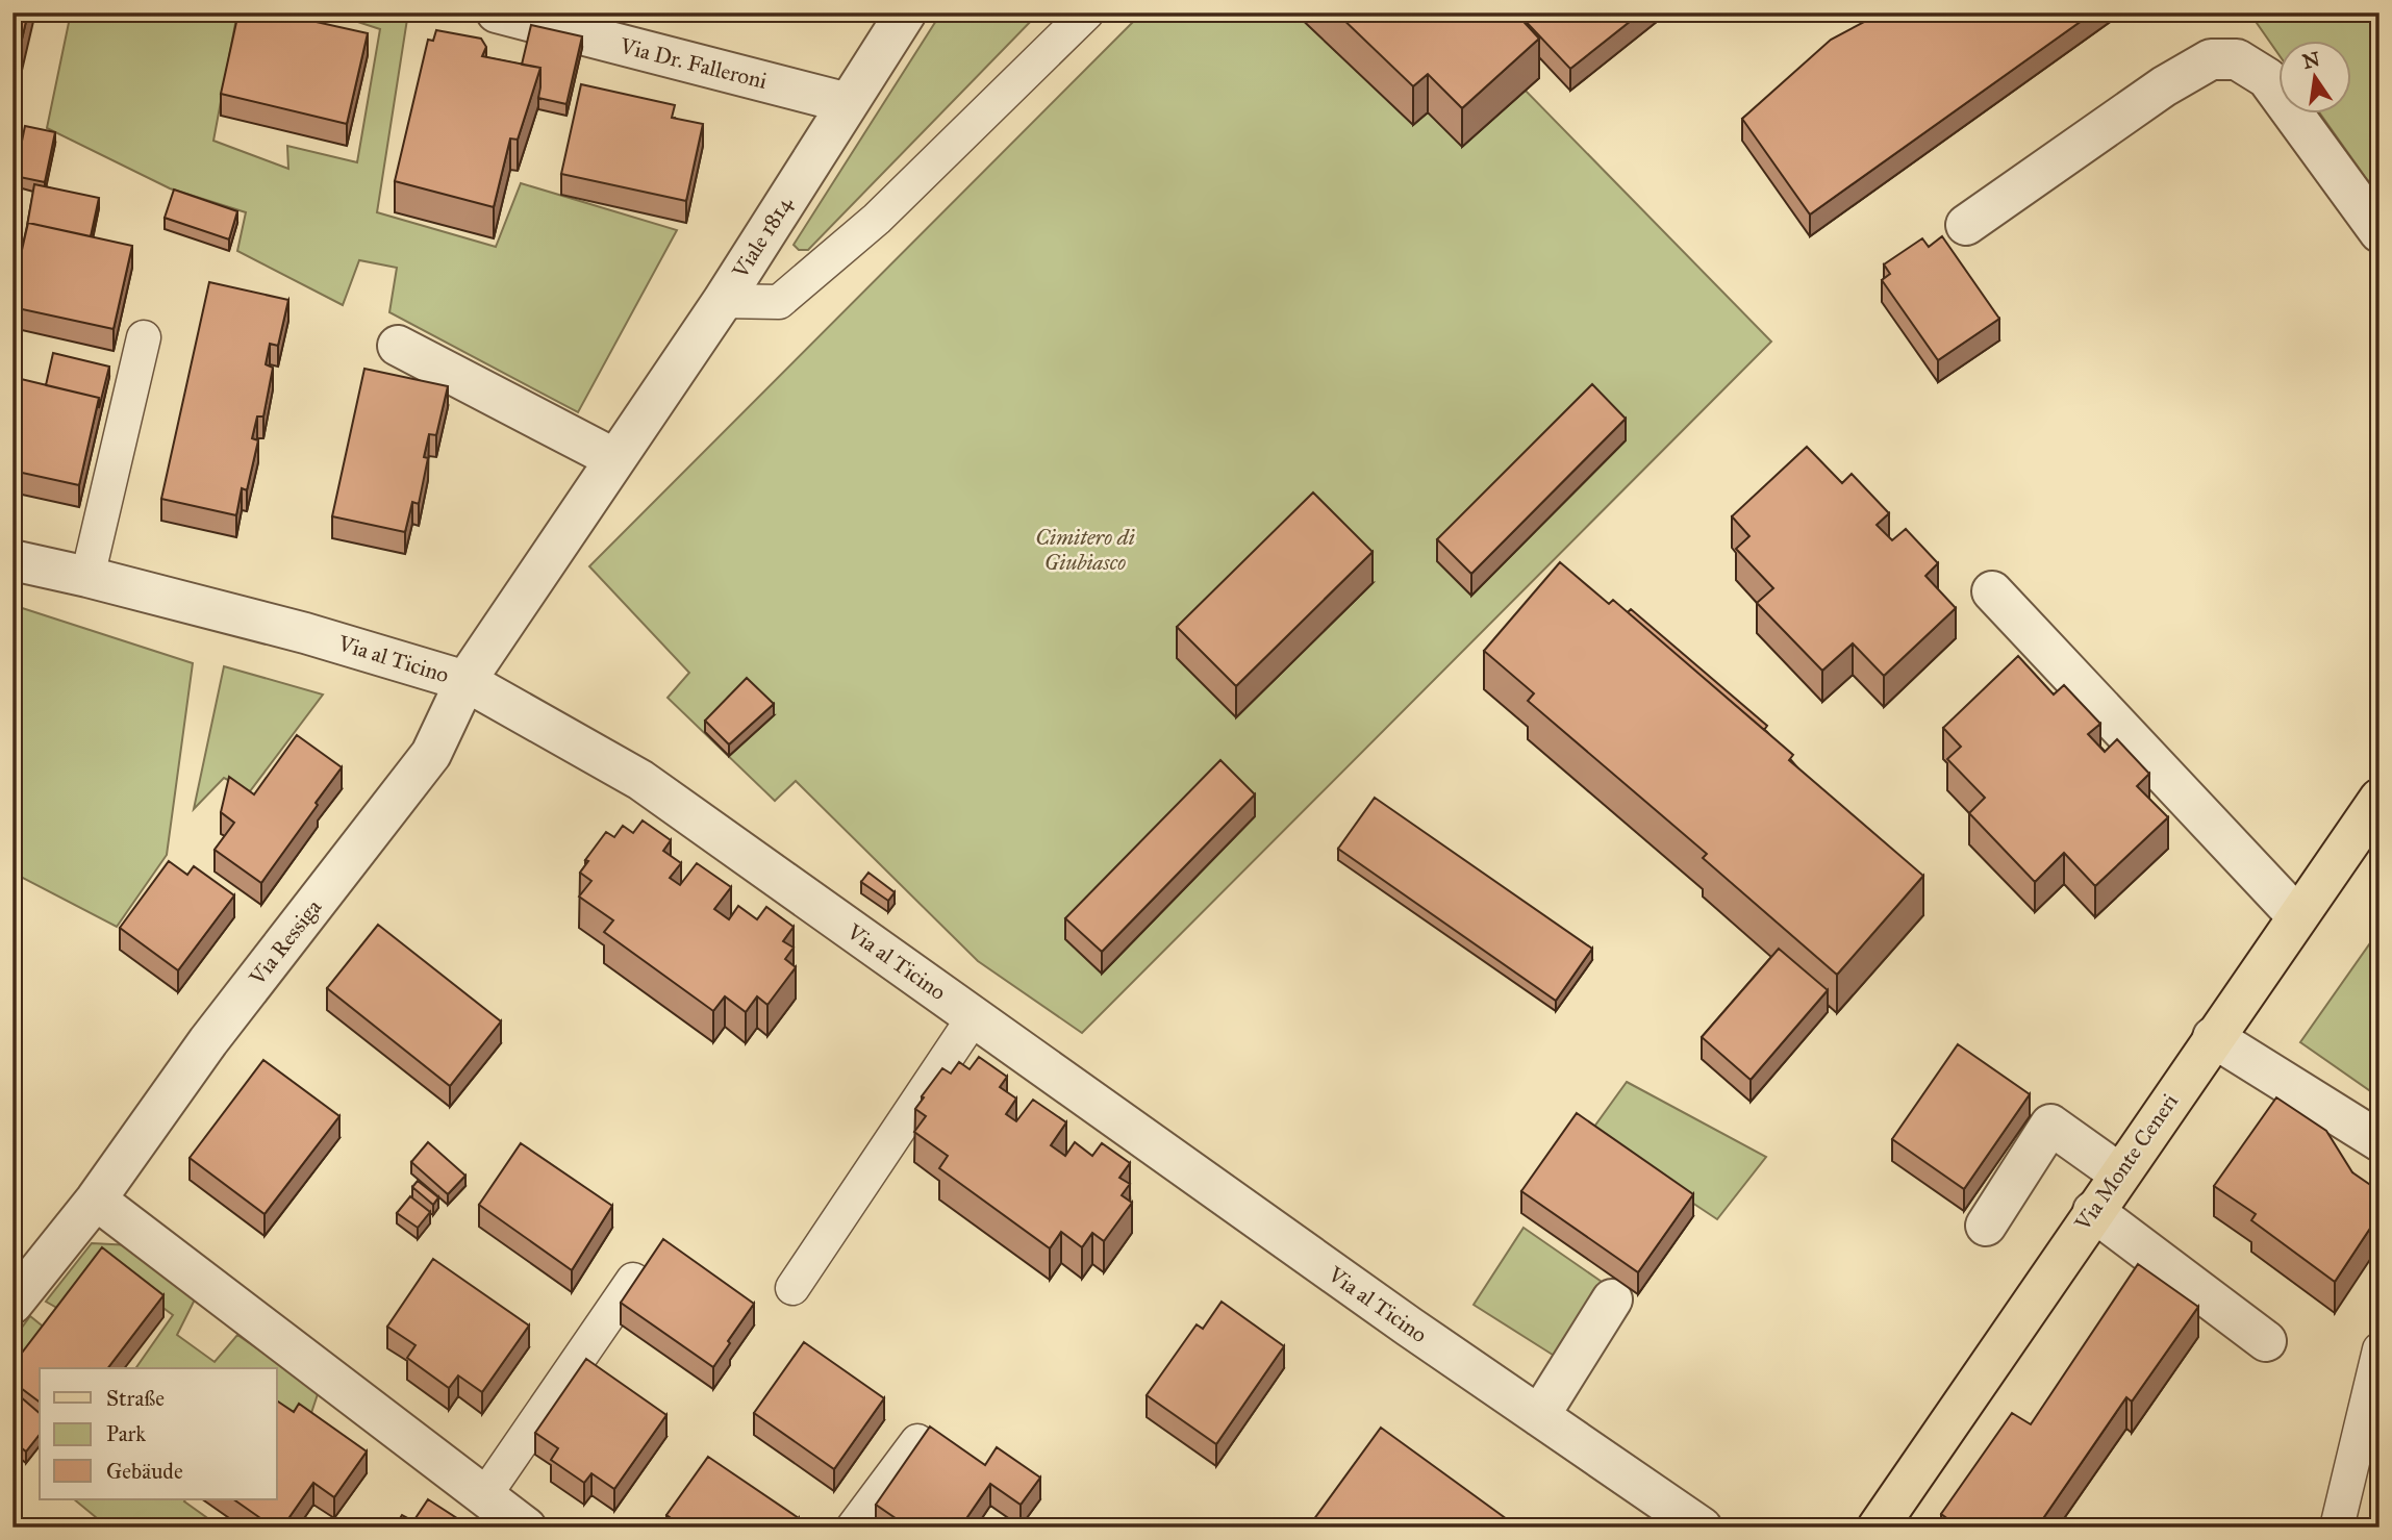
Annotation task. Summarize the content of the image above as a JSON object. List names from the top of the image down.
{
  "streets": {
    "main road": ["Via Monte Ceneri"],
    "street": [
      "Via Dr. Falleroni",
      "Viale 1814",
      "Via al Ticino",
      "Via Ressiga"
    ]
  },
  "crossings": [
    ["Via Dr. Falleroni", "Viale 1814"],
    ["Viale 1814", "Via al Ticino"],
    ["Viale 1814", "Via Ressiga"],
    ["Via al Ticino", "Via Ressiga"]
  ],
  "parks": ["Cimitero di Giubiasco"],
  "legend": ["Straße", "Park", "Gebäude"],
  "north": "top"
}
